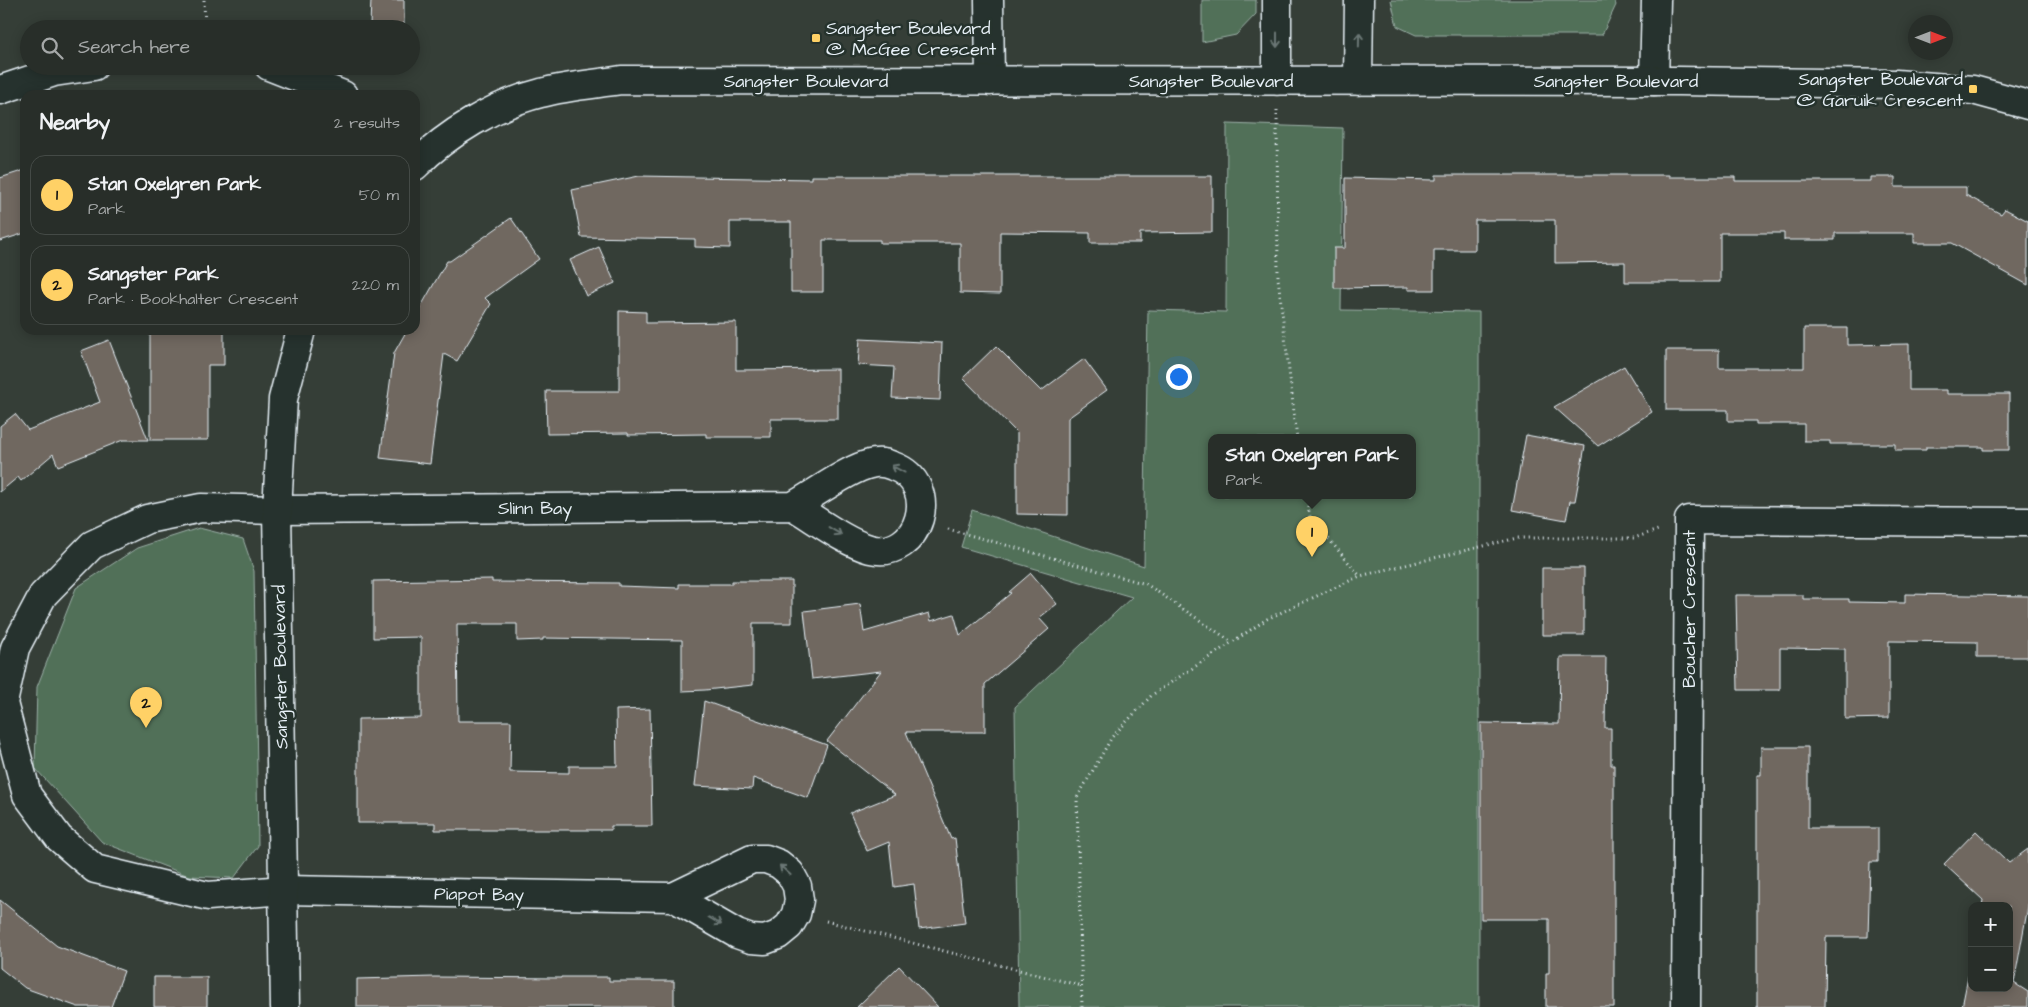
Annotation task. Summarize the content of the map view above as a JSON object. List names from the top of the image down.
{
  "streets": {
    "street": [
      "Sangster Boulevard",
      "Slinn Bay",
      "Boucher Crescent",
      "Piapot Bay"
    ]
  },
  "crossings": [
    ["Sangster Boulevard", "Slinn Bay"],
    ["Sangster Boulevard", "Piapot Bay"],
    ["Slinn Bay", "Piapot Bay"]
  ],
  "places": {
    "transit": ["Sangster Boulevard @ McGee Crescent", "Sangster Boulevard @ Garuik Crescent"]
  },
  "north": "right",
  "page": {
    "search": "Search here",
    "heading": ["Nearby", "2 results"],
    "list": [
      {
        "mark": "1",
        "name": "Stan Oxelgren Park",
        "note": "Park",
        "value": "50 m"
      },
      {
        "mark": "2",
        "name": "Sangster Park",
        "note": "Park · Bookhalter Crescent",
        "value": "220 m"
      }
    ],
    "popup": ["Stan Oxelgren Park", "Park"],
    "pins": ["1", "2"],
    "map_buttons": ["+", "−"]
  }
}
